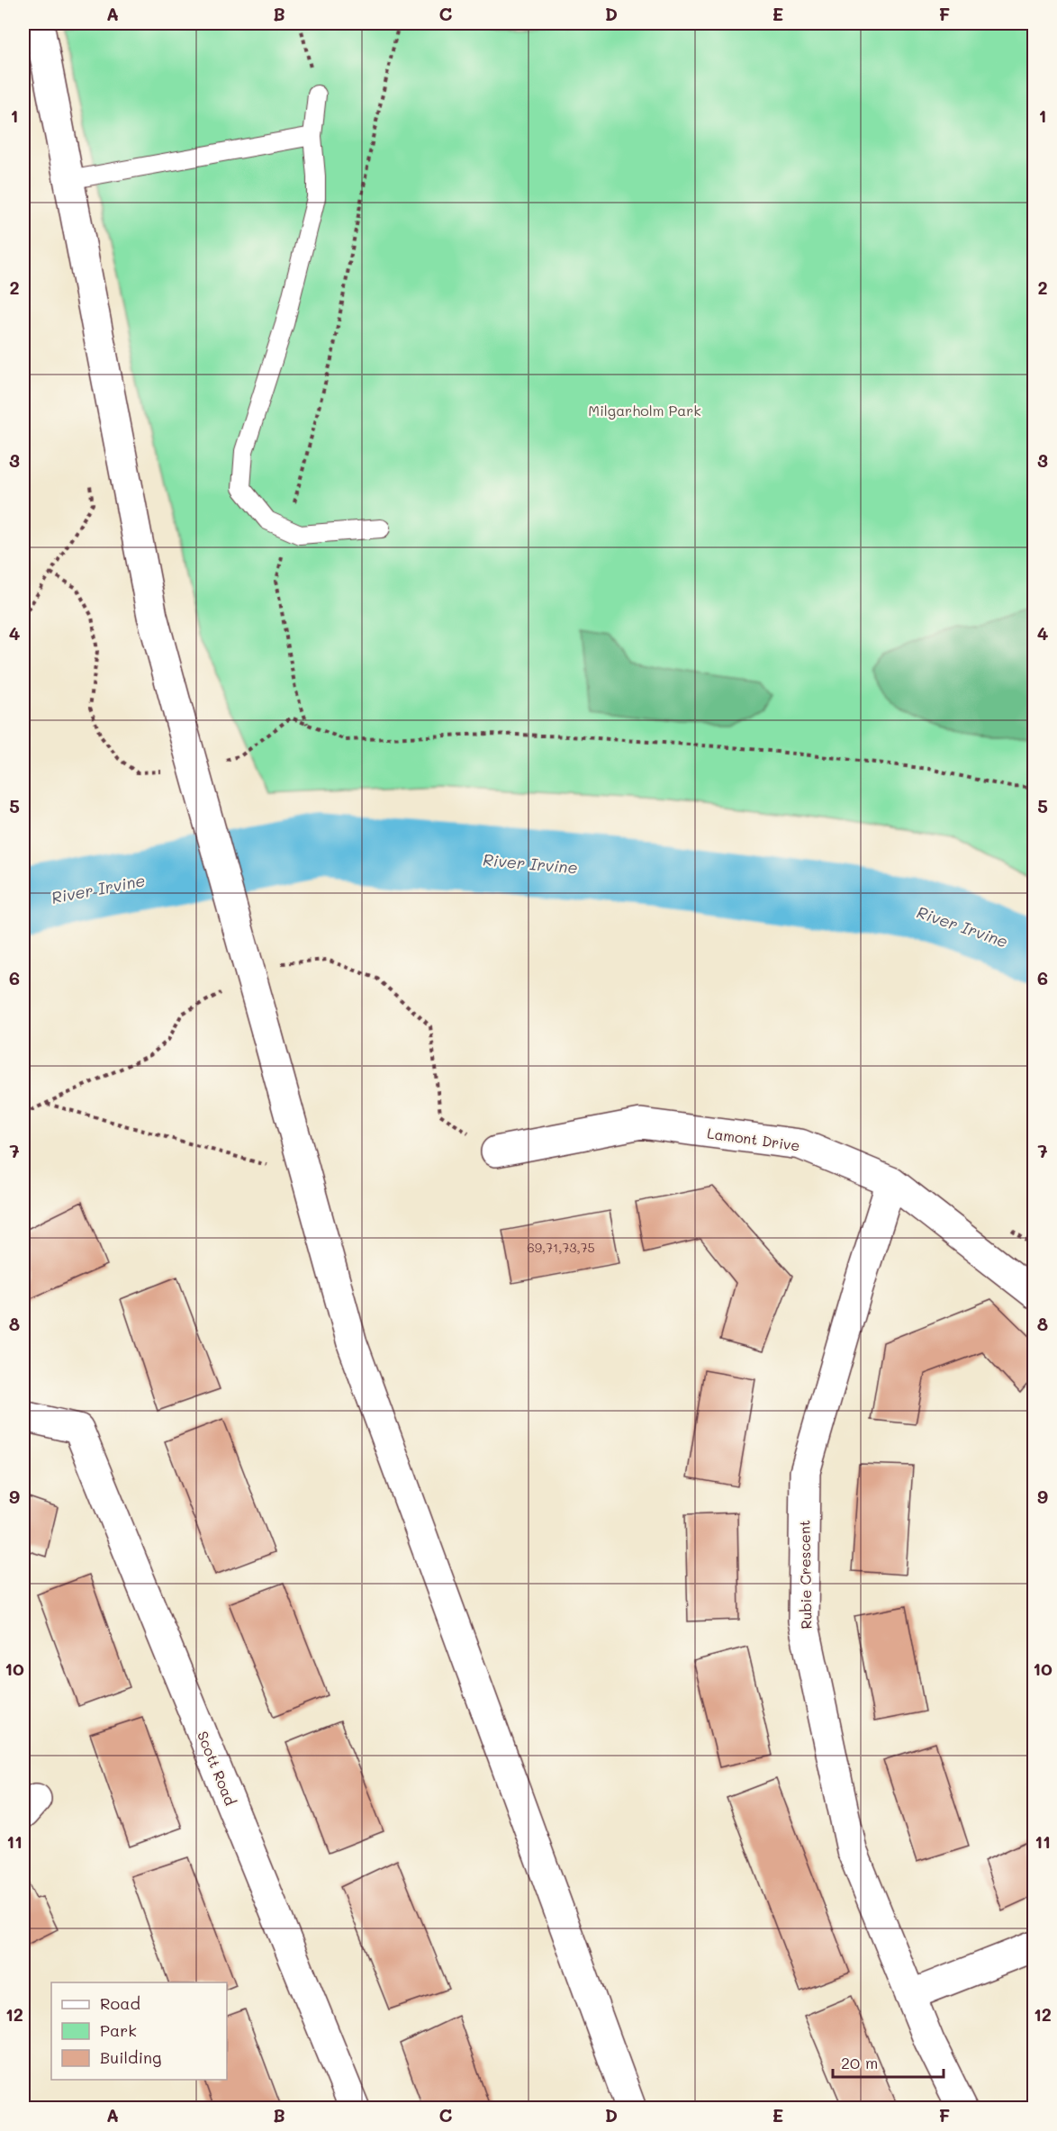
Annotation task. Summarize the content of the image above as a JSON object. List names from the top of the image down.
{
  "streets": {
    "street": ["Lamont Drive", "Rubie Crescent", "Scott Road"]
  },
  "crossings": [
    ["Lamont Drive", "Rubie Crescent"]
  ],
  "water": ["River Irvine"],
  "parks": ["Milgarholm Park"],
  "house_numbers": ["69,71,73,75"],
  "legend": ["Road", "Park", "Building"],
  "scale_bar": "20 m",
  "grid": {
    "columns": [
      "A",
      "B",
      "C",
      "D",
      "E",
      "F"
    ],
    "rows": [
      "1",
      "2",
      "3",
      "4",
      "5",
      "6",
      "7",
      "8",
      "9",
      "10",
      "11",
      "12"
    ]
  }
}
